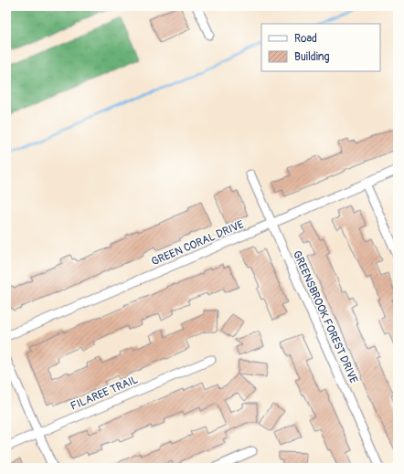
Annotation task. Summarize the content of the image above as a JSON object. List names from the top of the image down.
{
  "streets": {
    "street": ["GREEN CORAL DRIVE", "GREENSBROOK FOREST DRIVE", "FILAREE TRAIL"]
  },
  "crossings": [
    ["GREEN CORAL DRIVE", "GREENSBROOK FOREST DRIVE"]
  ],
  "legend": ["Road", "Building"]
}
